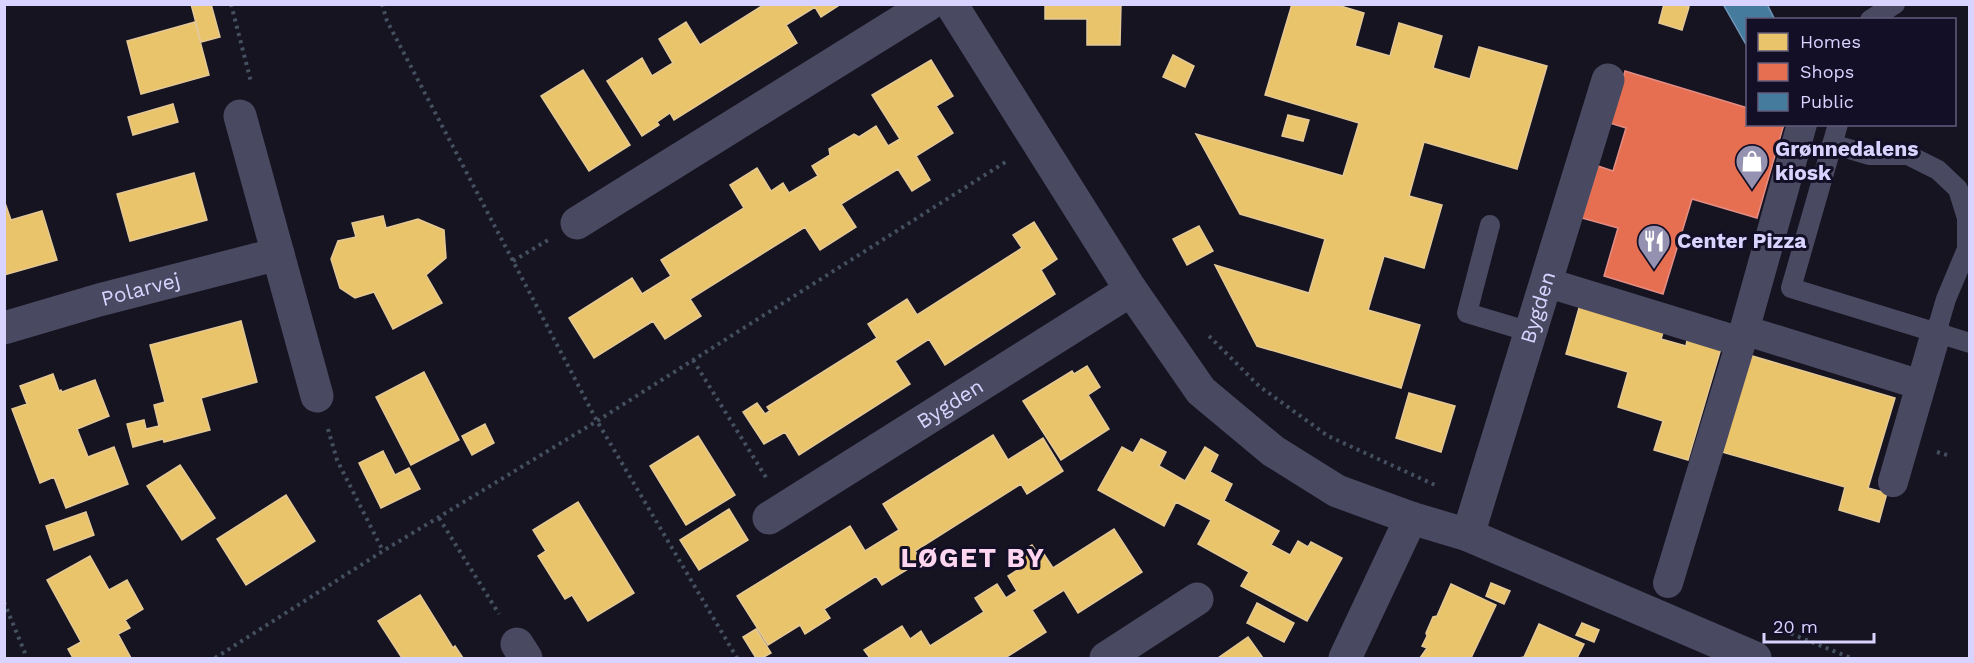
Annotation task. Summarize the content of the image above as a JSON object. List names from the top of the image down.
{
  "streets": {
    "street": ["Polarvej", "Bygden"]
  },
  "districts": ["LØGET BY"],
  "places": {
    "shop": ["Grønnedalens kiosk"],
    "restaurant": ["Center Pizza"]
  },
  "legend": ["Homes", "Shops", "Public"],
  "scale_bar": "20 m"
}
